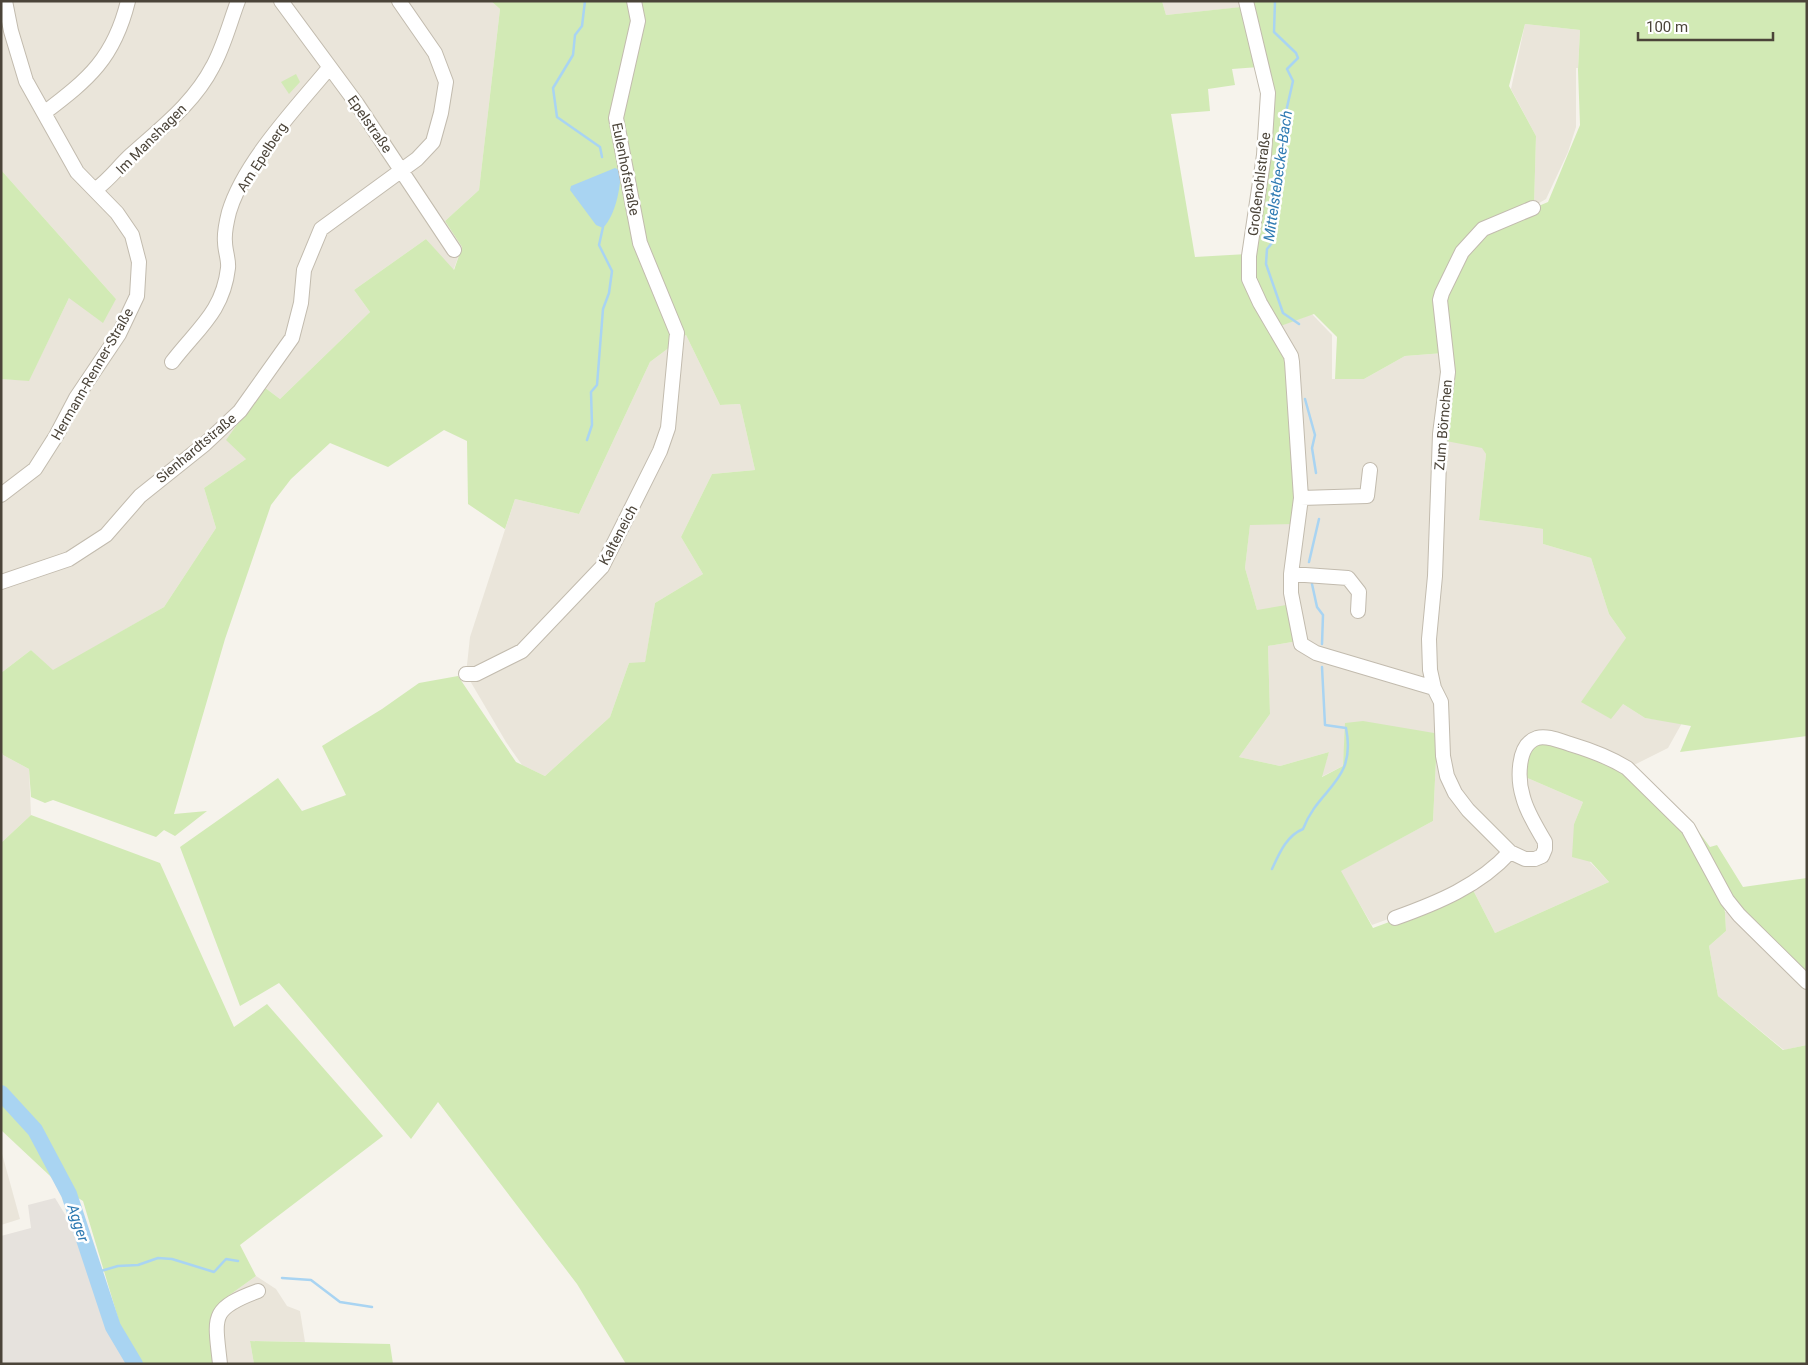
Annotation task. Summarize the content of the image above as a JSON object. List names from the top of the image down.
{
  "streets": {
    "street": [
      "Epelstraße",
      "Im Manshagen",
      "Am Epelberg",
      "Eulenhofstraße",
      "Großenohlstraße",
      "Hermann-Renner-Straße",
      "Zum Börnchen",
      "Sienhardtstraße",
      "Kalteneich"
    ]
  },
  "crossings": [
    ["Epelstraße", "Am Epelberg"],
    ["Epelstraße", "Sienhardtstraße"],
    ["Im Manshagen", "Hermann-Renner-Straße"],
    ["Eulenhofstraße", "Kalteneich"]
  ],
  "water": ["Mittelstebecke-Bach", "Agger"],
  "scale_bar": "100 m"
}
